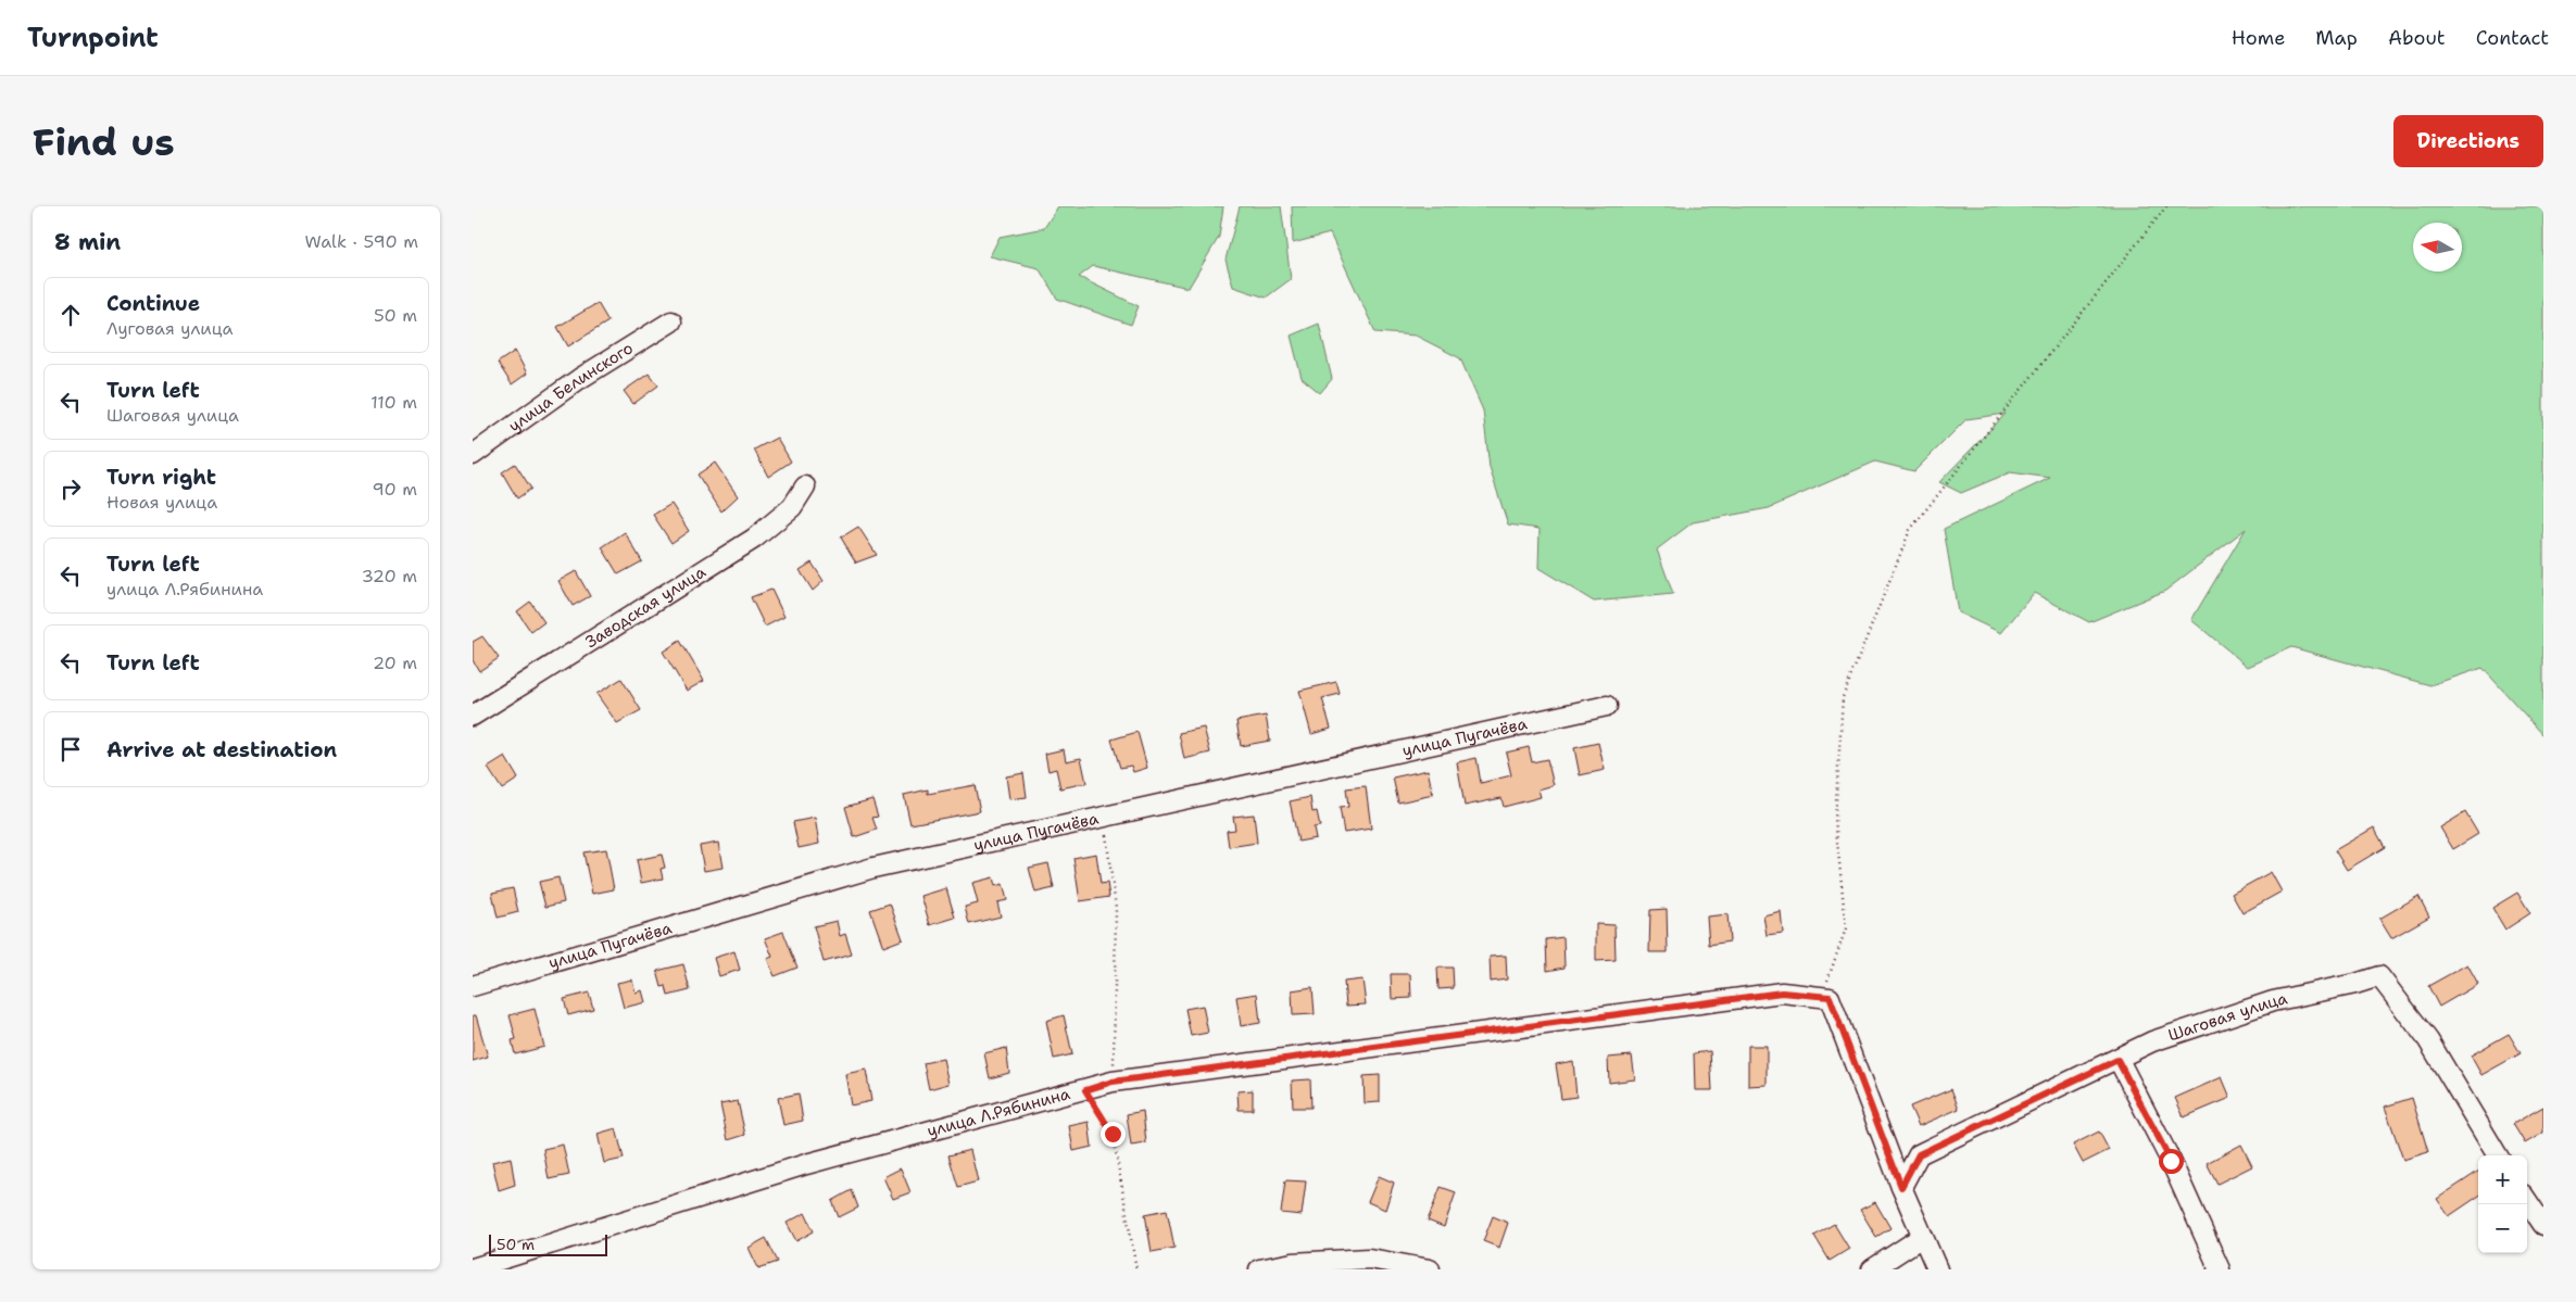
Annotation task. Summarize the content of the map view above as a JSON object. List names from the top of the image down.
{
  "streets": {
    "street": [
      "улица Белинского",
      "Заводская улица",
      "улица Пугачёва",
      "Шаговая улица",
      "улица Л.Рябинина"
    ]
  },
  "scale_bar": "50 m",
  "north": "left",
  "page": {
    "header": "Turnpoint",
    "nav": [
      "Home",
      "Map",
      "About",
      "Contact"
    ],
    "buttons": "Directions",
    "title": "Find us",
    "heading": ["8 min", "Walk · 590 m"],
    "list": [
      ["Continue", "Луговая улица", "50 m"],
      ["Turn left", "Шаговая улица", "110 m"],
      ["Turn right", "Новая улица", "90 m"],
      ["Turn left", "улица Л.Рябинина", "320 m"],
      ["Turn left", "20 m"],
      "Arrive at destination"
    ],
    "map_buttons": ["+", "−"],
    "scale": "50 m"
  }
}
